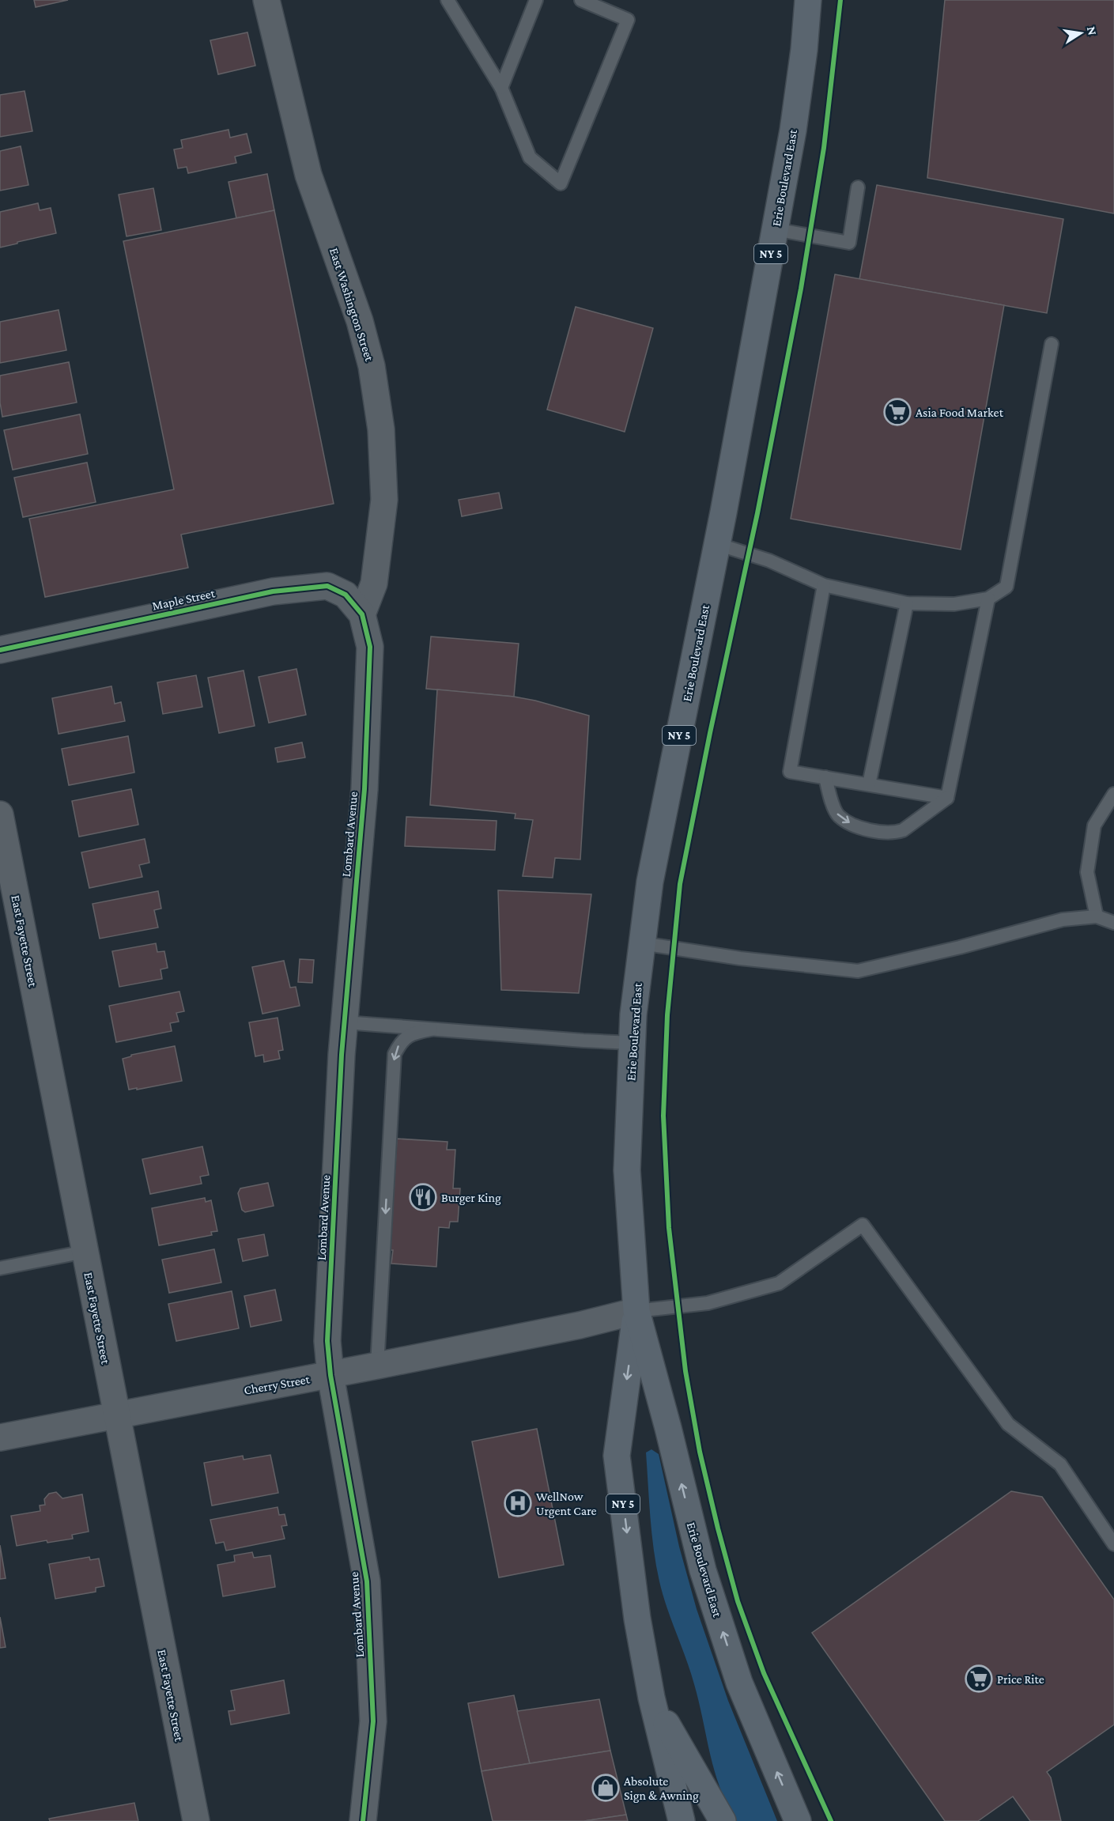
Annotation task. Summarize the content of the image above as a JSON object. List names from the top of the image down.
{
  "streets": {
    "main road": ["Erie Boulevard East", "NY 5"],
    "street": [
      "East Washington Street",
      "Maple Street",
      "Lombard Avenue",
      "East Fayette Street",
      "Cherry Street"
    ]
  },
  "crossings": [
    ["Erie Boulevard East", "Cherry Street"],
    ["East Washington Street", "Maple Street"],
    ["East Washington Street", "Lombard Avenue"],
    ["Maple Street", "Lombard Avenue"],
    ["Lombard Avenue", "Cherry Street"],
    ["East Fayette Street", "Cherry Street"]
  ],
  "places": {
    "supermarket": ["Asia Food Market", "Price Rite"],
    "restaurant": ["Burger King"],
    "hospital": ["WellNow Urgent Care"],
    "shop": ["Absolute Sign & Awning"]
  },
  "north": "right"
}
